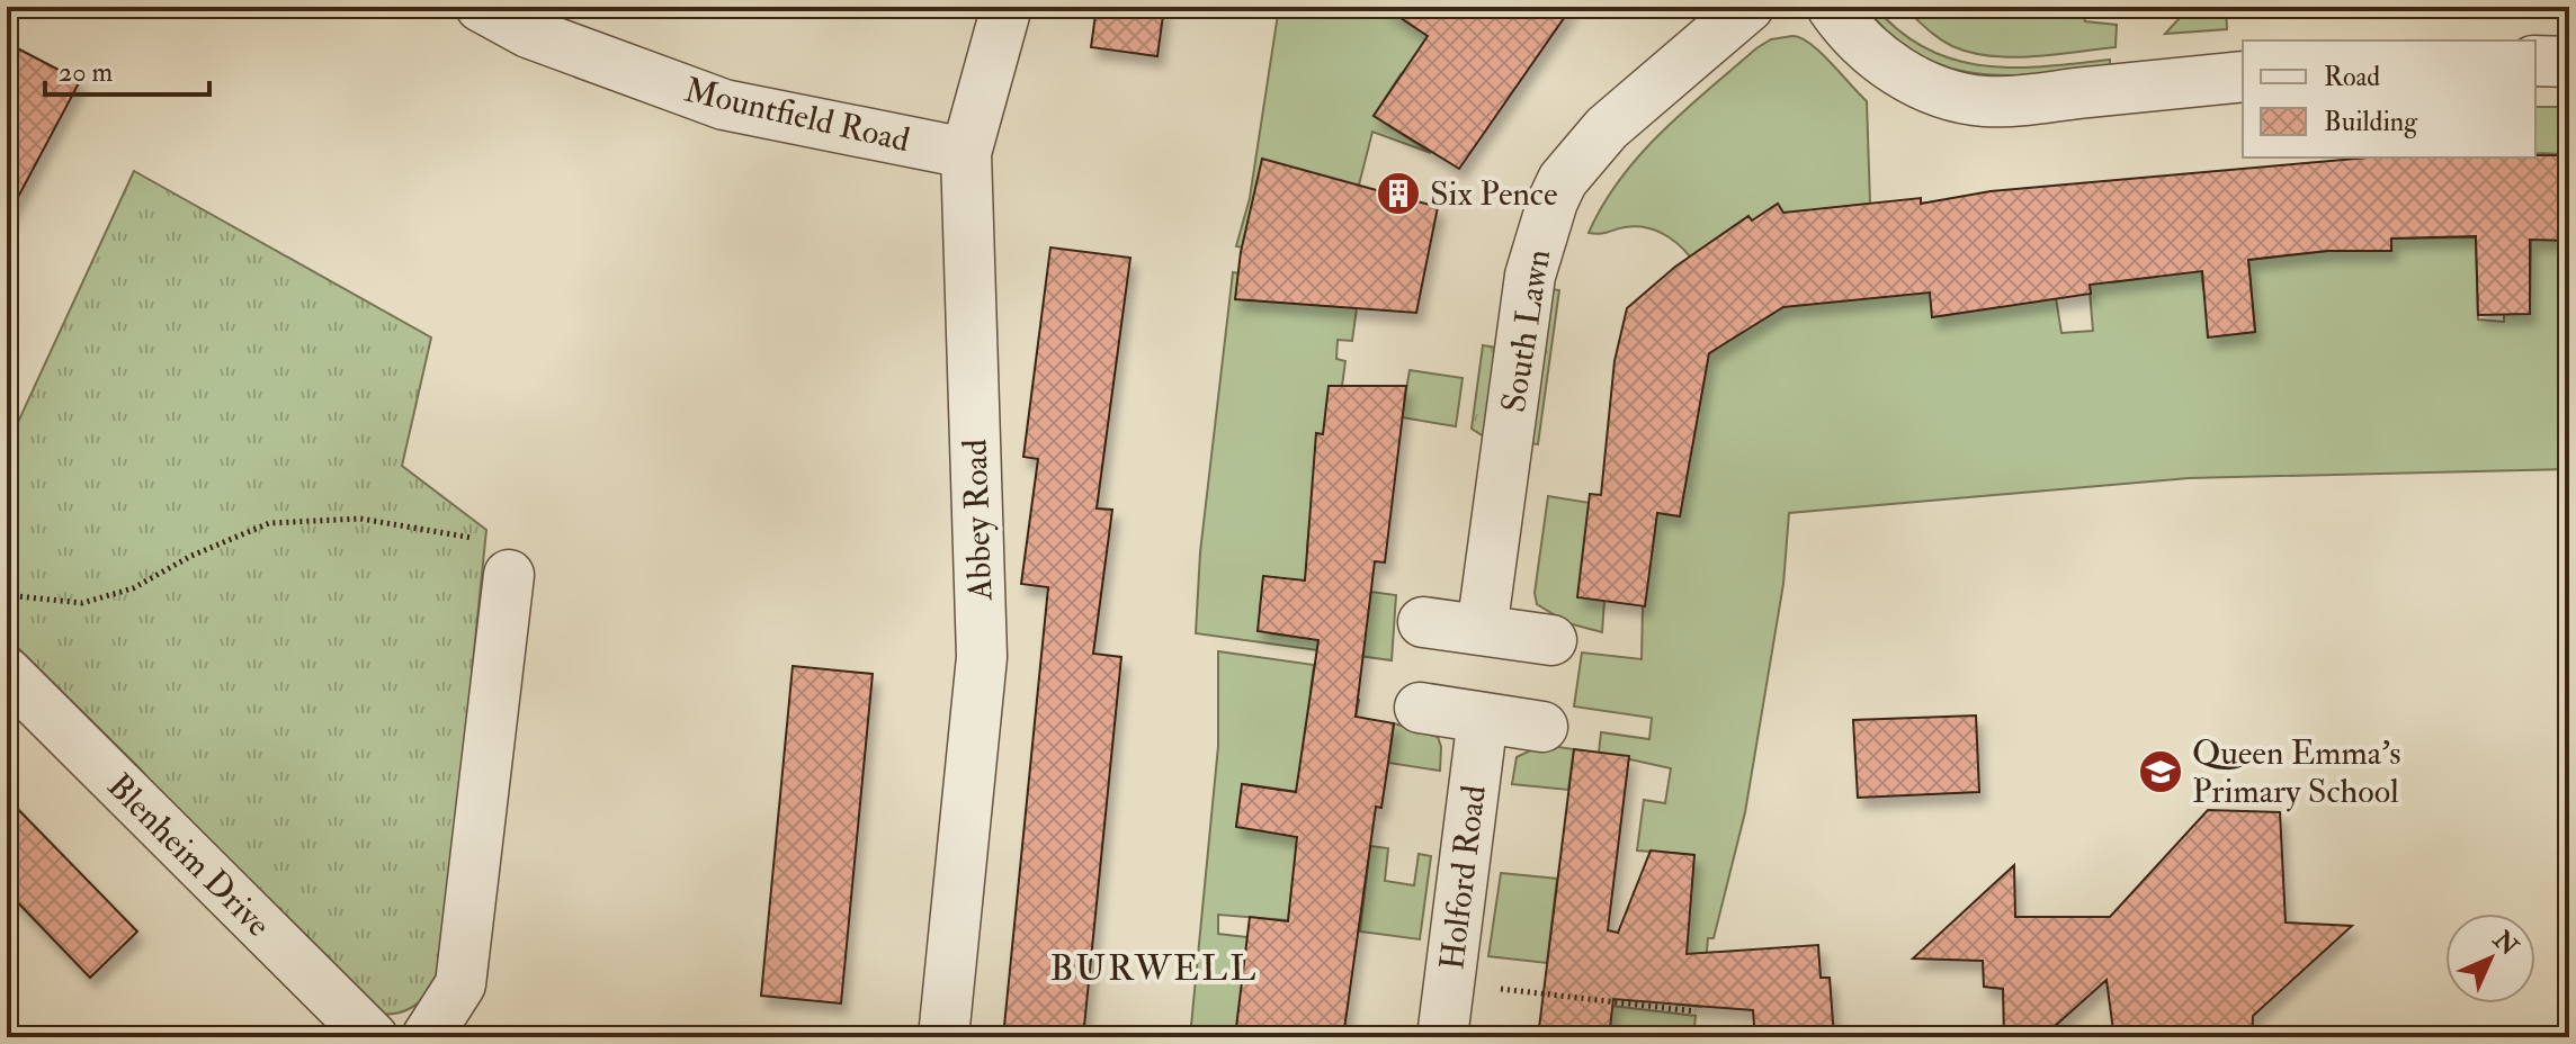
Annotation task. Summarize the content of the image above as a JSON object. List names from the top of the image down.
{
  "streets": {
    "street": [
      "Mountfield Road",
      "South Lawn",
      "Abbey Road",
      "Blenheim Drive",
      "Holford Road"
    ]
  },
  "crossings": [
    ["Mountfield Road", "Abbey Road"]
  ],
  "districts": ["BURWELL"],
  "places": {
    "building": ["Six Pence"],
    "school or university": ["Queen Emma's Primary School"]
  },
  "legend": ["Road", "Building"],
  "scale_bar": "20 m",
  "north": "top right"
}
